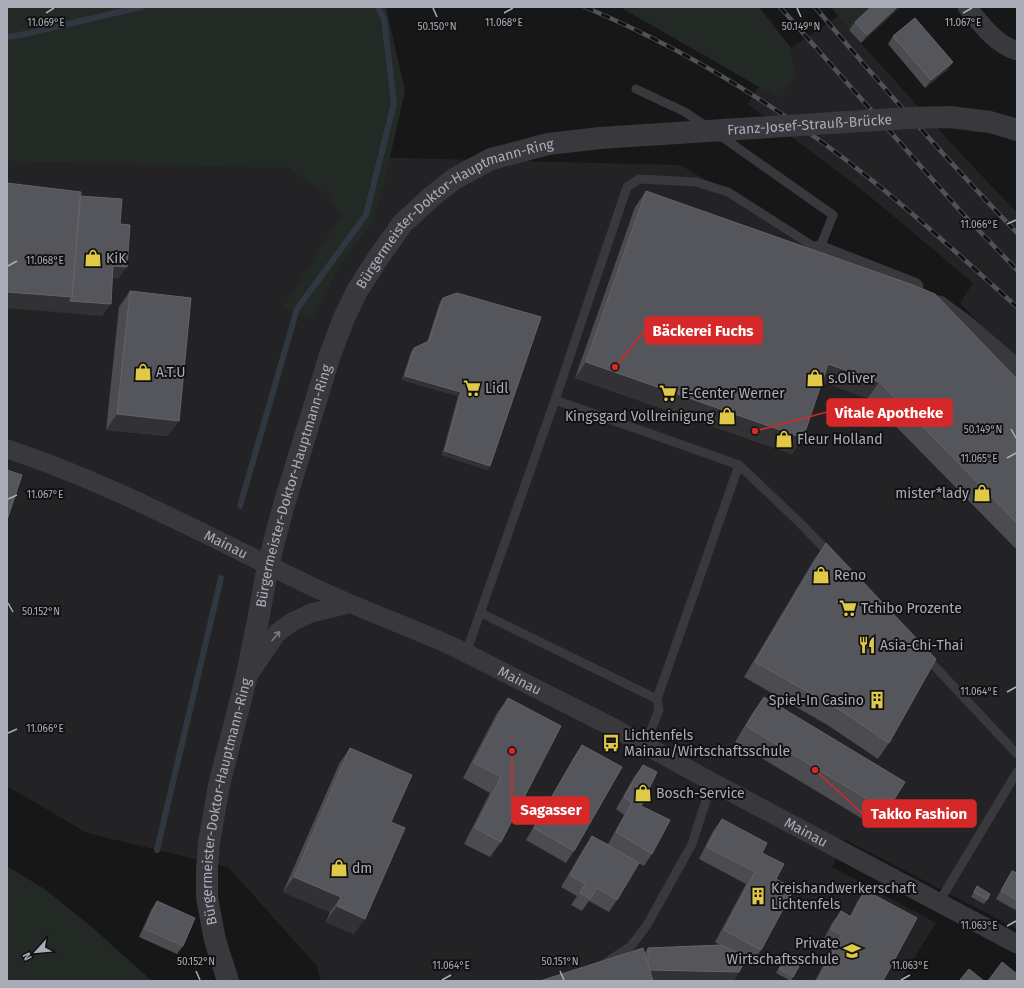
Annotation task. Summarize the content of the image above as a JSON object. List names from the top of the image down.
{
  "streets": {
    "street": ["Franz-Josef-Strauß-Brücke", "Bürgermeister-Doktor-Hauptmann-Ring", "Mainau"]
  },
  "crossings": [
    ["Franz-Josef-Strauß-Brücke", "Bürgermeister-Doktor-Hauptmann-Ring"],
    ["Bürgermeister-Doktor-Hauptmann-Ring", "Mainau"]
  ],
  "places": {
    "shop": [
      "KiK",
      "A.T.U",
      "s.Oliver",
      "Kingsgard Vollreinigung",
      "Fleur Holland",
      "mister*lady",
      "Reno",
      "Bosch-Service",
      "dm"
    ],
    "other": [
      "Bäckerei Fuchs",
      "Vitale Apotheke",
      "Sagasser",
      "Takko Fashion"
    ],
    "supermarket": ["Lidl", "E-Center Werner", "Tchibo Prozente"],
    "restaurant": ["Asia-Chi-Thai"],
    "building": ["Spiel-In Casino", "Kreishandwerkerschaft Lichtenfels"],
    "bus stop": ["Lichtenfels Mainau/Wirtschaftsschule"],
    "school or university": ["Private Wirtschaftsschule"]
  },
  "north": "bottom left",
  "coordinates": [
    "11.069°E",
    "11.068°E",
    "11.067°E",
    "50.150°N",
    "50.149°N",
    "11.066°E",
    "11.065°E",
    "50.152°N",
    "11.064°E",
    "11.063°E",
    "50.151°N"
  ]
}
